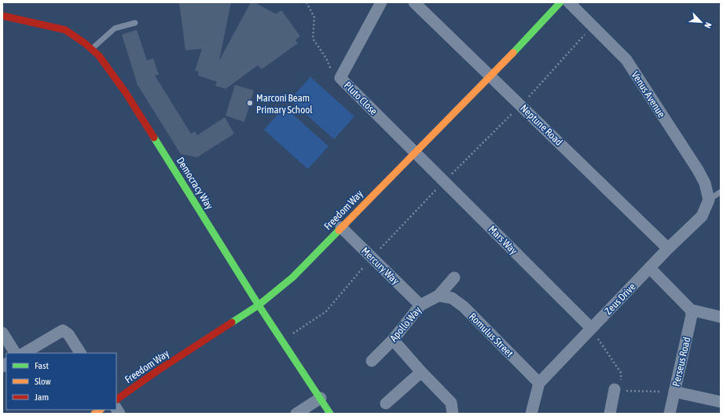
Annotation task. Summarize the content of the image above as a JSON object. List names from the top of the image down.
{
  "streets": {
    "street": [
      "Venus Avenue",
      "Pluto Close",
      "Neptune Road",
      "Democracy Way",
      "Freedom Way",
      "Mars Way",
      "Mercury Way",
      "Zeus Drive",
      "Apollo Way",
      "Romulus Street",
      "Perseus Road"
    ]
  },
  "crossings": [
    ["Venus Avenue", "Zeus Drive"],
    ["Pluto Close", "Freedom Way"],
    ["Pluto Close", "Mars Way"],
    ["Neptune Road", "Freedom Way"],
    ["Neptune Road", "Zeus Drive"],
    ["Democracy Way", "Freedom Way"],
    ["Freedom Way", "Mars Way"],
    ["Freedom Way", "Mercury Way"],
    ["Mars Way", "Zeus Drive"],
    ["Mercury Way", "Apollo Way"],
    ["Zeus Drive", "Romulus Street"],
    ["Apollo Way", "Romulus Street"]
  ],
  "places": ["Marconi Beam Primary School"],
  "legend": ["Fast", "Slow", "Jam"],
  "north": "bottom right"
}
